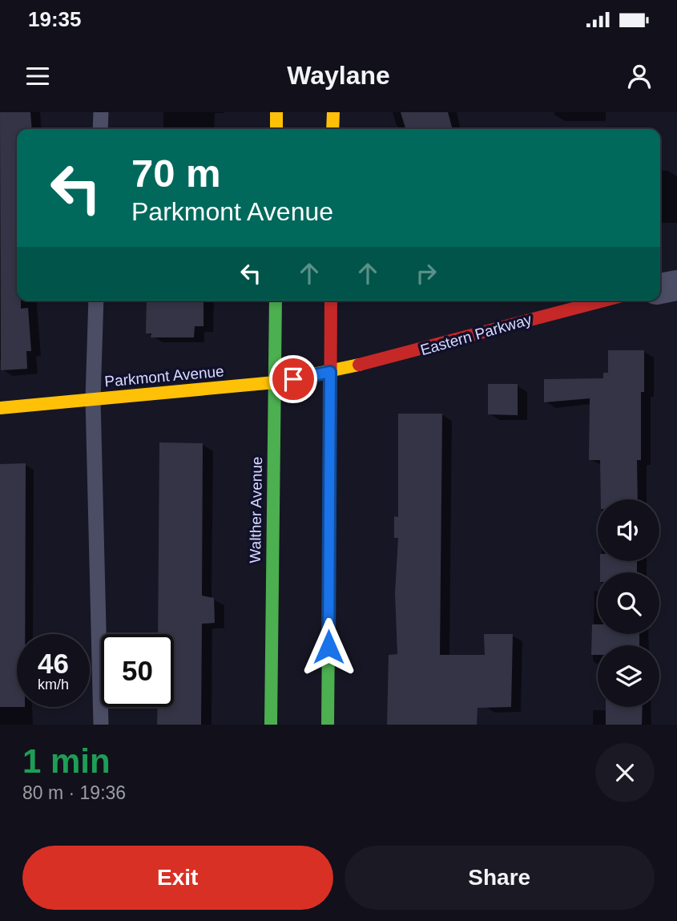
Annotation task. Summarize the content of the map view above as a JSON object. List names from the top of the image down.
{
  "streets": {
    "main road": ["Eastern Parkway", "Parkmont Avenue", "Walther Avenue"]
  },
  "crossings": [
    ["Eastern Parkway", "Parkmont Avenue"],
    ["Parkmont Avenue", "Walther Avenue"]
  ],
  "page": {
    "status": "19:35",
    "header": "Waylane",
    "turn": ["70 m", "Parkmont Avenue"],
    "speed": "46 km/h",
    "limit": "50",
    "heading": ["1 min", "80 m · 19:36"],
    "buttons": ["Exit", "Share"]
  }
}
